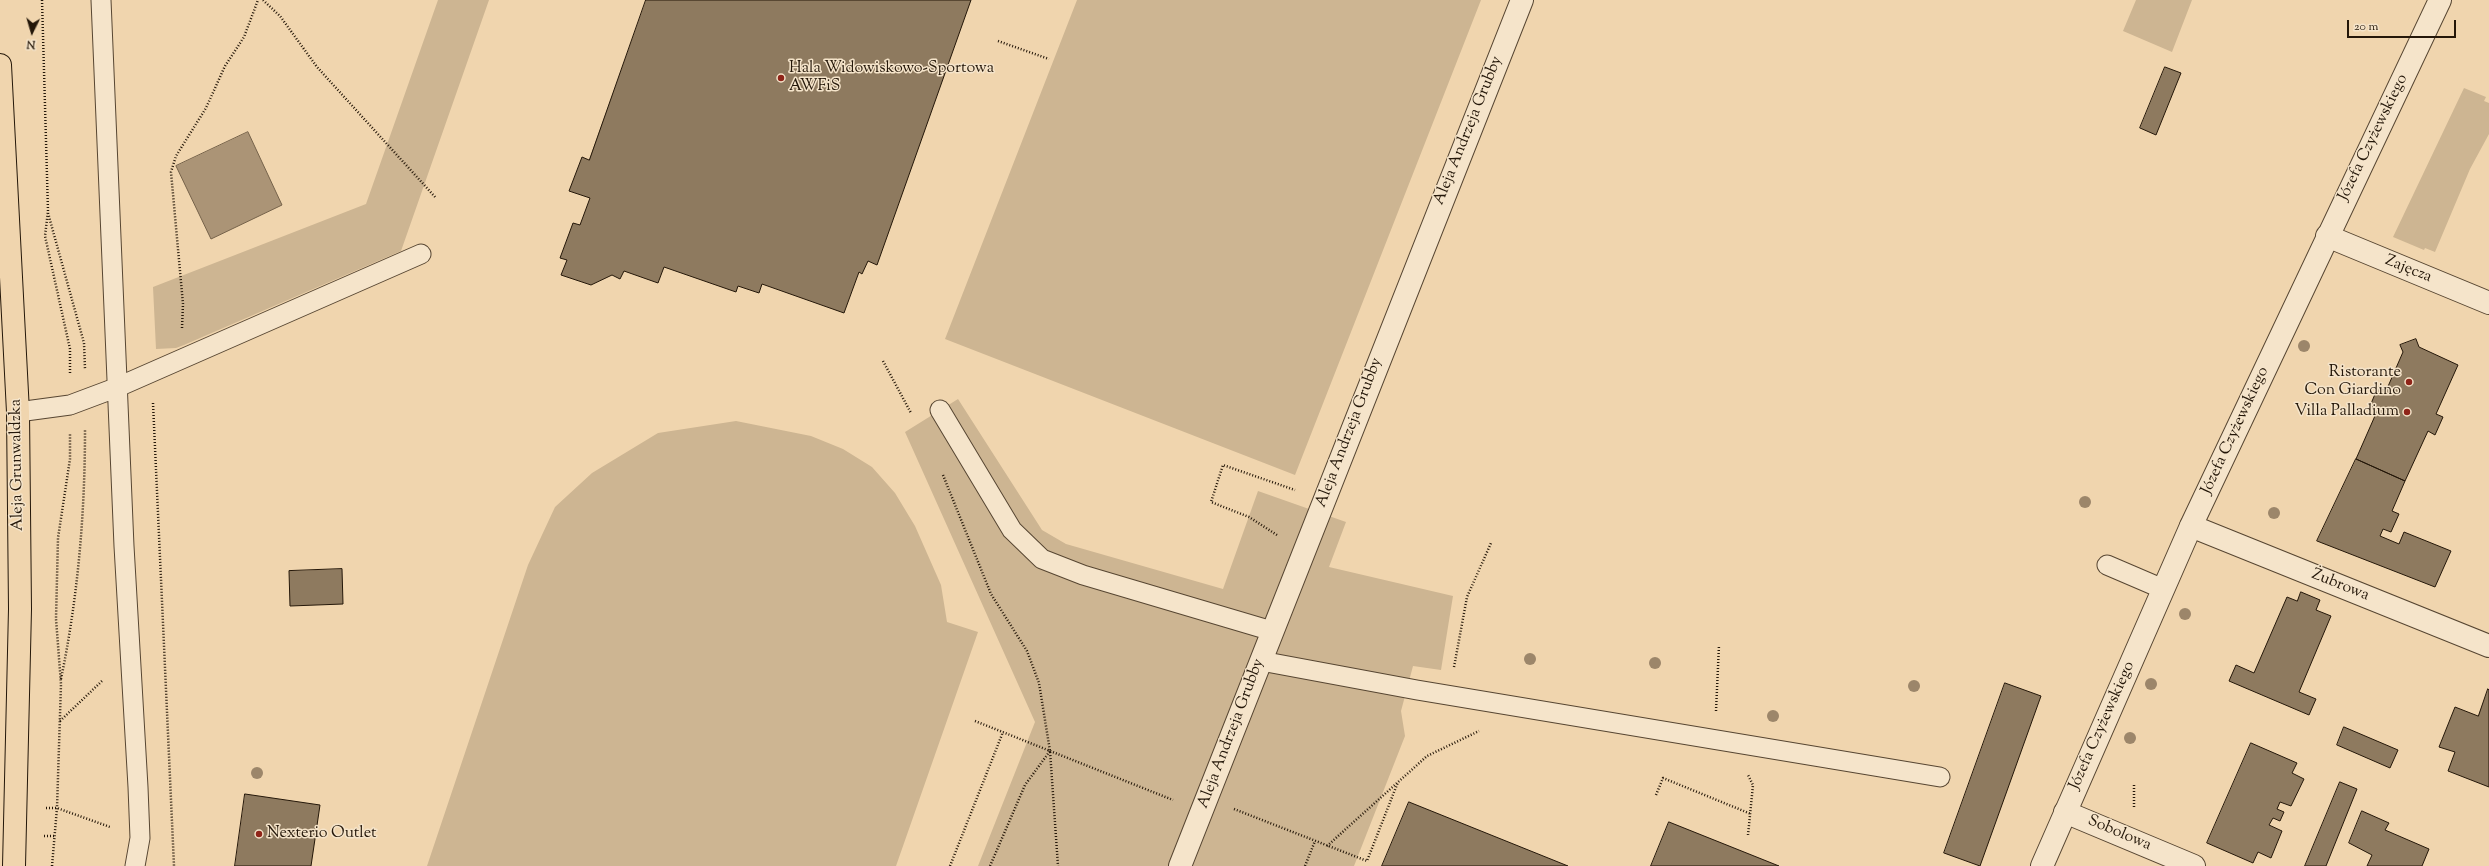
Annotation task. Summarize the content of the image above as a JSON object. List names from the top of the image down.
{
  "streets": {
    "main road": ["Aleja Grunwaldzka"],
    "street": [
      "Aleja Andrzeja Grubby",
      "Józefa Czyżewskiego",
      "Zajęcza",
      "Żubrowa",
      "Sobolowa"
    ]
  },
  "crossings": [
    ["Józefa Czyżewskiego", "Zajęcza"],
    ["Józefa Czyżewskiego", "Żubrowa"],
    ["Józefa Czyżewskiego", "Sobolowa"]
  ],
  "places": [
    "Hala Widowiskowo-Sportowa AWFiS",
    "Ristorante Con Giardino",
    "Villa Palladium",
    "Nexterio Outlet"
  ],
  "scale_bar": "20 m",
  "north": "bottom"
}
